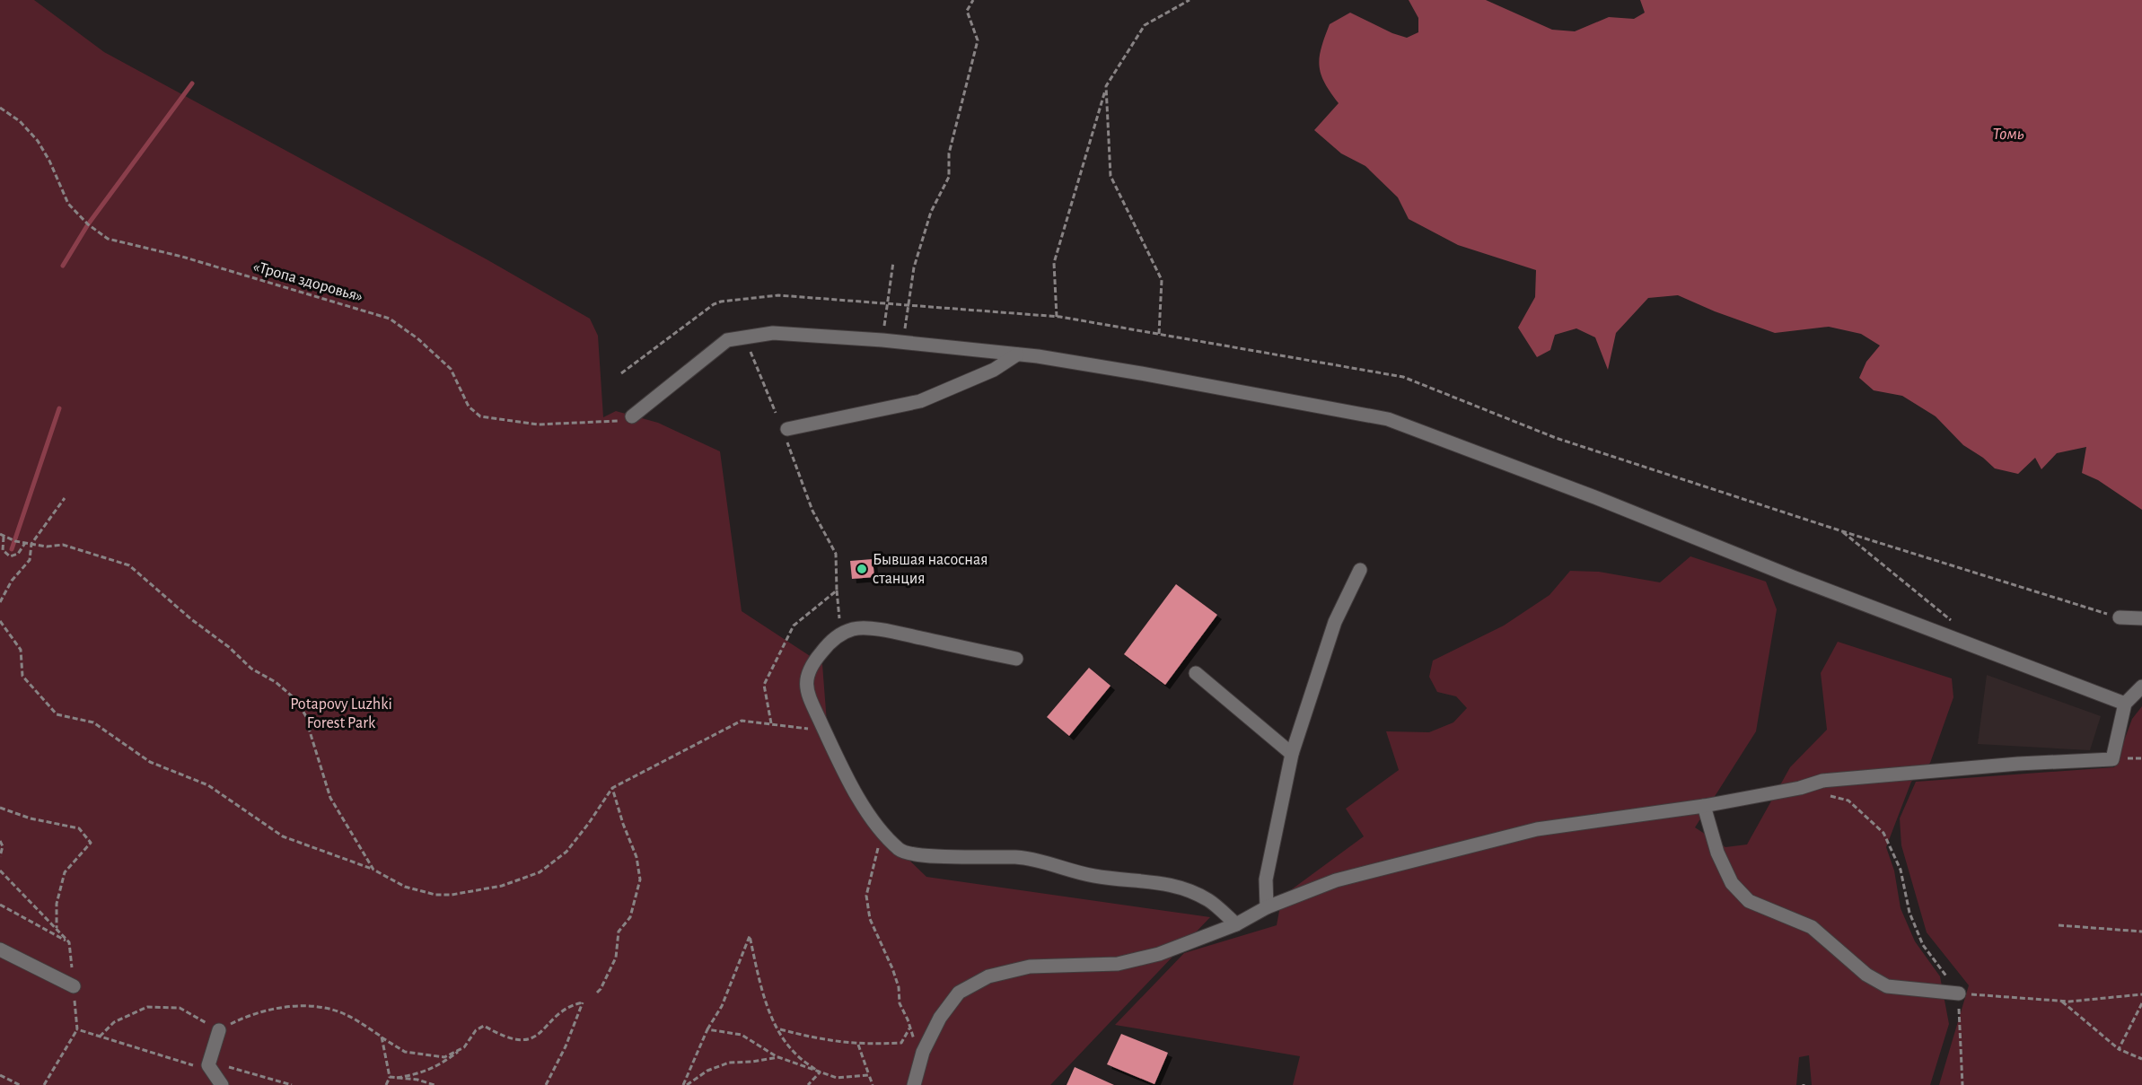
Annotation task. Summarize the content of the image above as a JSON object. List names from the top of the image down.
{
  "streets": {
    "path": ["«Тропа здоровья»"]
  },
  "water": ["Томь"],
  "parks": ["Potapovy Luzhki Forest Park"],
  "places": ["Бывшая насосная станция"]
}
